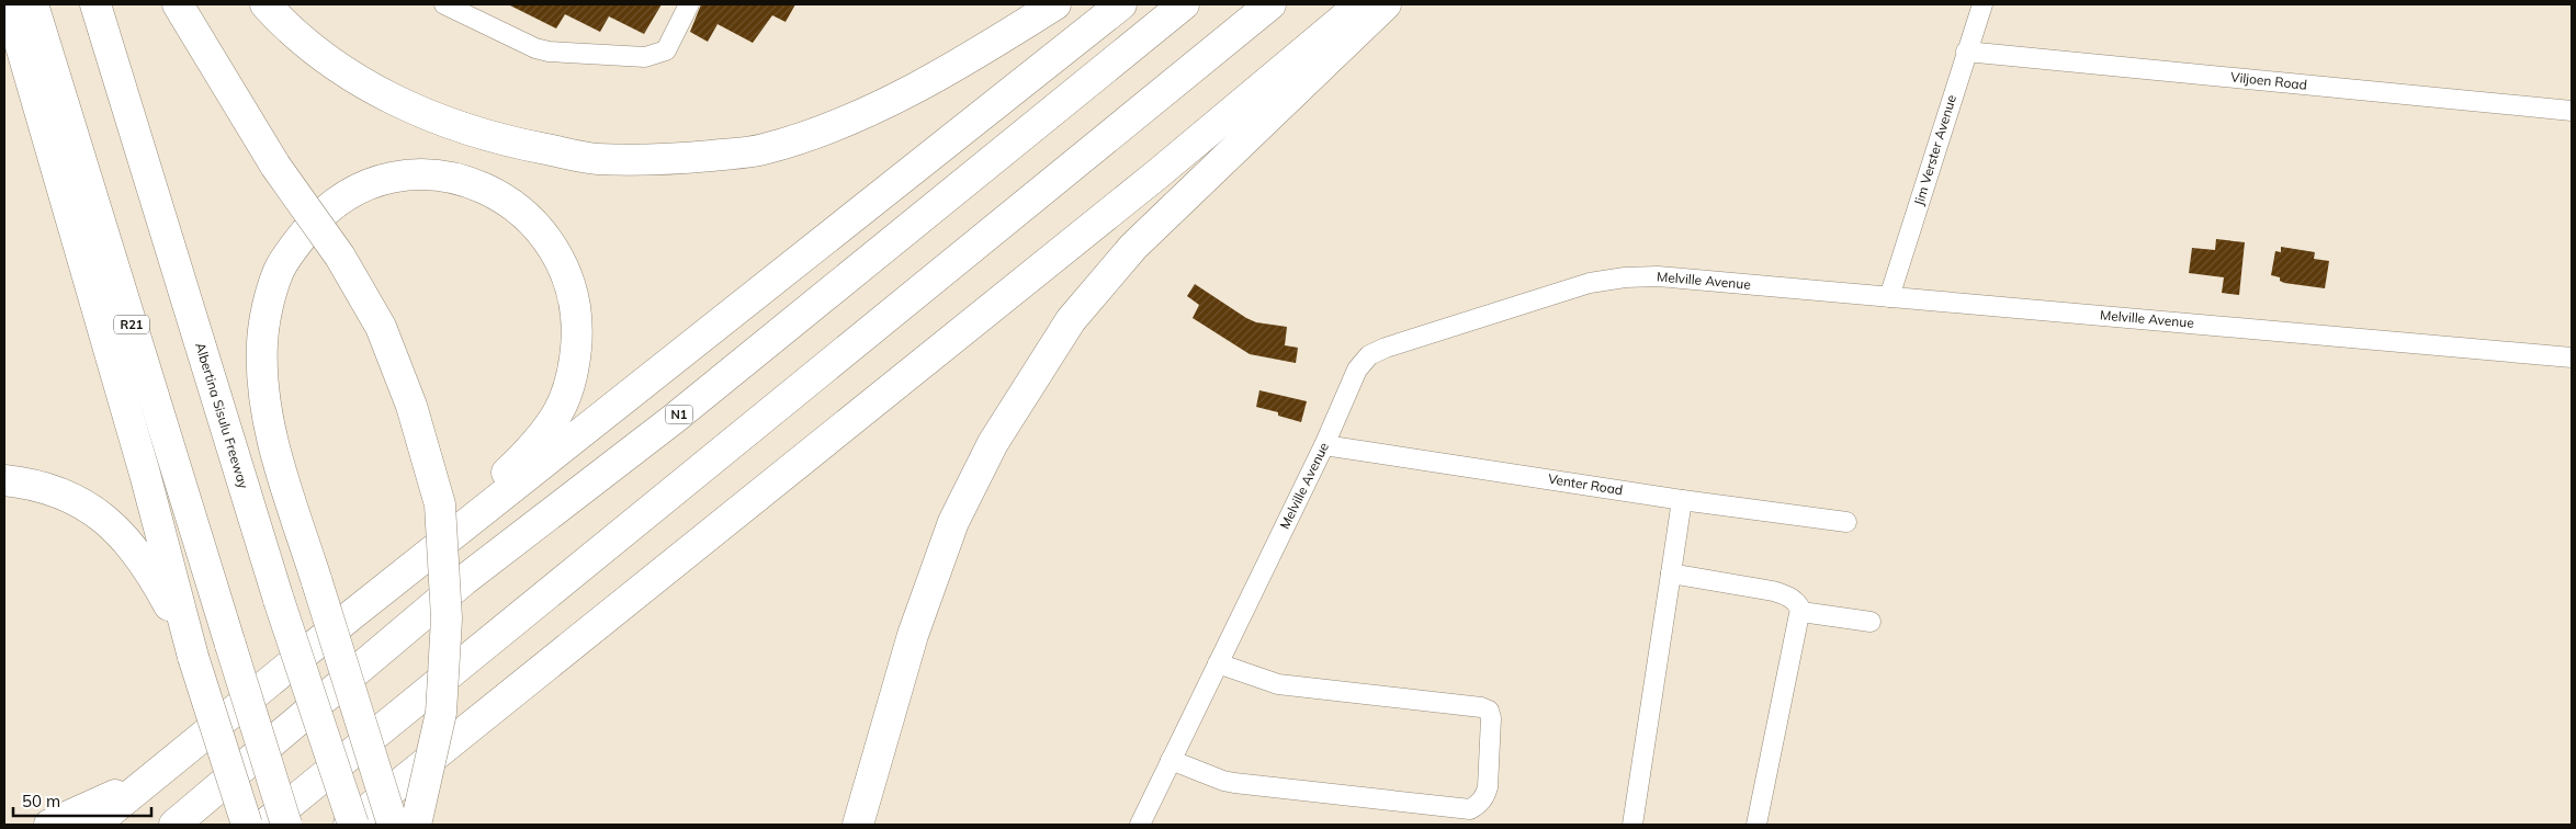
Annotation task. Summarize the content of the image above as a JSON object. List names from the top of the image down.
{
  "streets": {
    "highway": ["R21", "N1", "Albertina Sisulu Freeway"],
    "street": [
      "Viljoen Road",
      "Jim Verster Avenue",
      "Melville Avenue",
      "Venter Road"
    ]
  },
  "crossings": [
    ["Viljoen Road", "Jim Verster Avenue"],
    ["Jim Verster Avenue", "Melville Avenue"],
    ["Melville Avenue", "Venter Road"]
  ],
  "scale_bar": "50 m"
}
